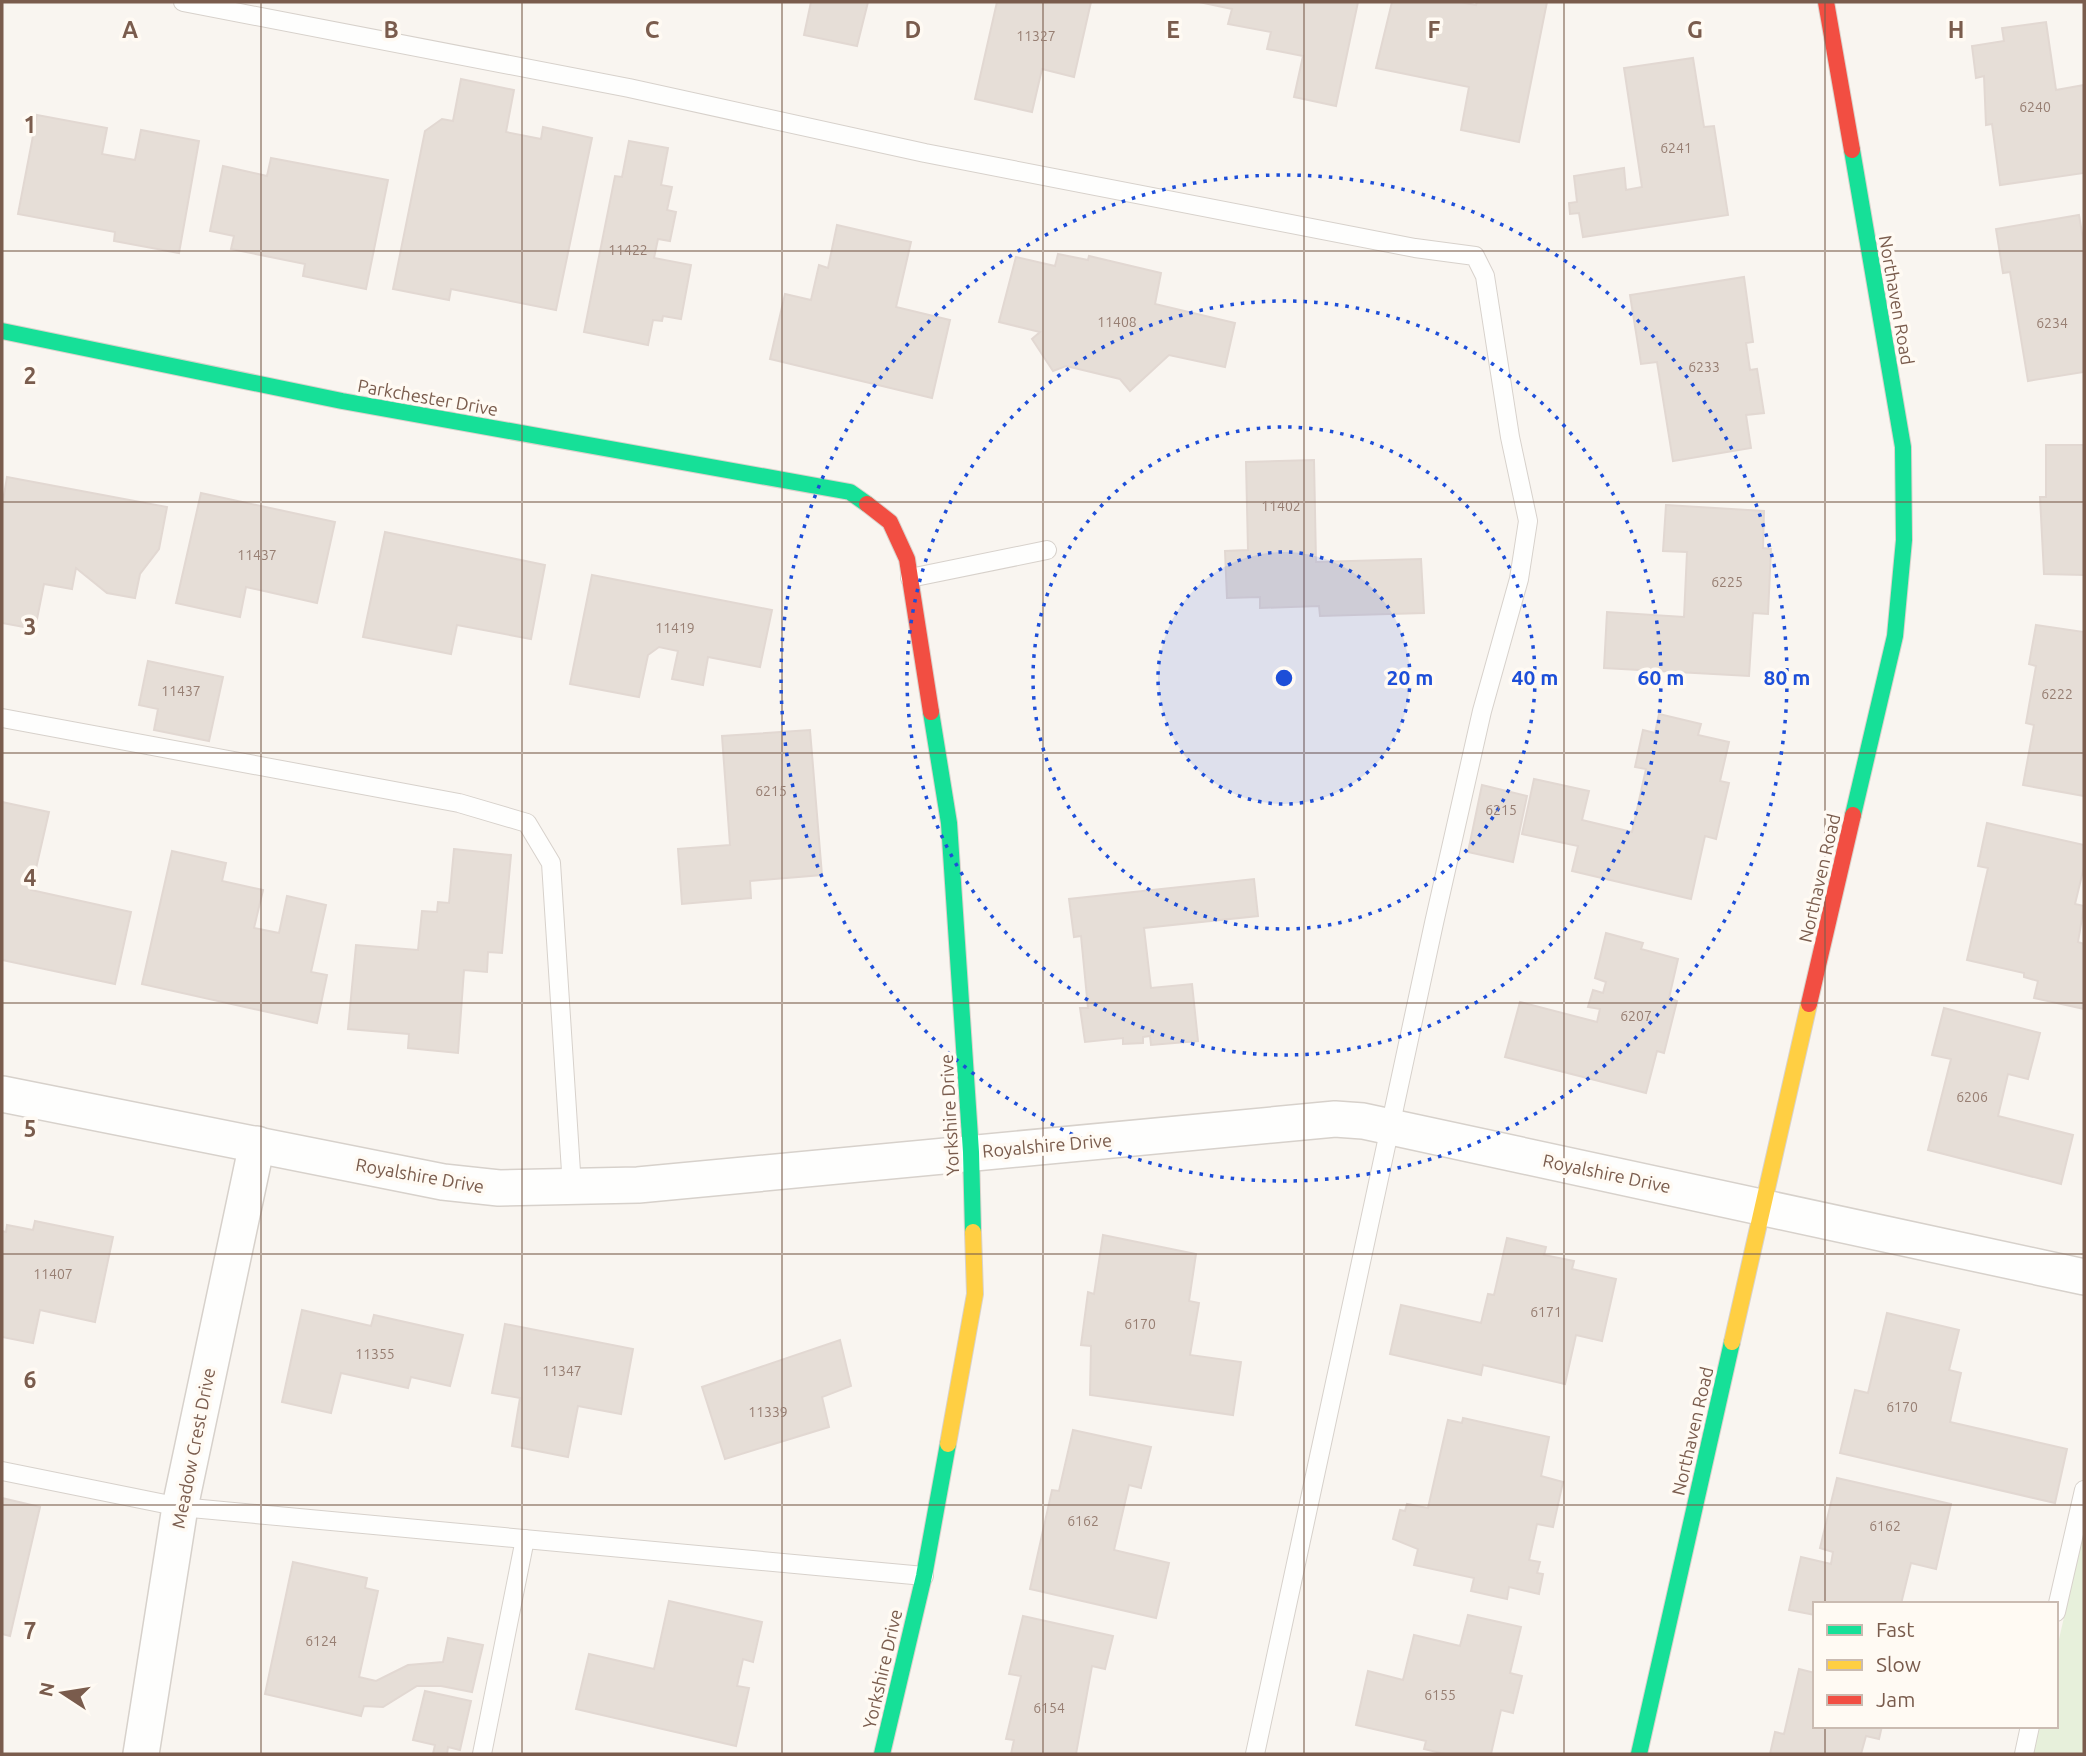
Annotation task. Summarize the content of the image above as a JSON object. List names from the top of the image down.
{
  "streets": {
    "street": [
      "Northaven Road",
      "Parkchester Drive",
      "Yorkshire Drive",
      "Royalshire Drive",
      "Meadow Crest Drive"
    ]
  },
  "crossings": [
    ["Northaven Road", "Royalshire Drive"],
    ["Parkchester Drive", "Yorkshire Drive"],
    ["Yorkshire Drive", "Royalshire Drive"],
    ["Royalshire Drive", "Meadow Crest Drive"]
  ],
  "house_numbers": [
    "11327",
    "6240",
    "6241",
    "11422",
    "11408",
    "6234",
    "6233",
    "11402",
    "11437",
    "6225",
    "11419",
    "11437",
    "6222",
    "6215",
    "6215",
    "6207",
    "6206",
    "11407",
    "6171",
    "6170",
    "11355",
    "11347",
    "6170",
    "11339",
    "6162",
    "6162",
    "6124",
    "6155",
    "6154"
  ],
  "legend": ["Fast", "Slow", "Jam"],
  "north": "left",
  "grid": {
    "columns": [
      "A",
      "B",
      "C",
      "D",
      "E",
      "F",
      "G",
      "H"
    ],
    "rows": [
      "1",
      "2",
      "3",
      "4",
      "5",
      "6",
      "7"
    ]
  },
  "rings": [
    "20 m",
    "40 m",
    "60 m",
    "80 m"
  ]
}
